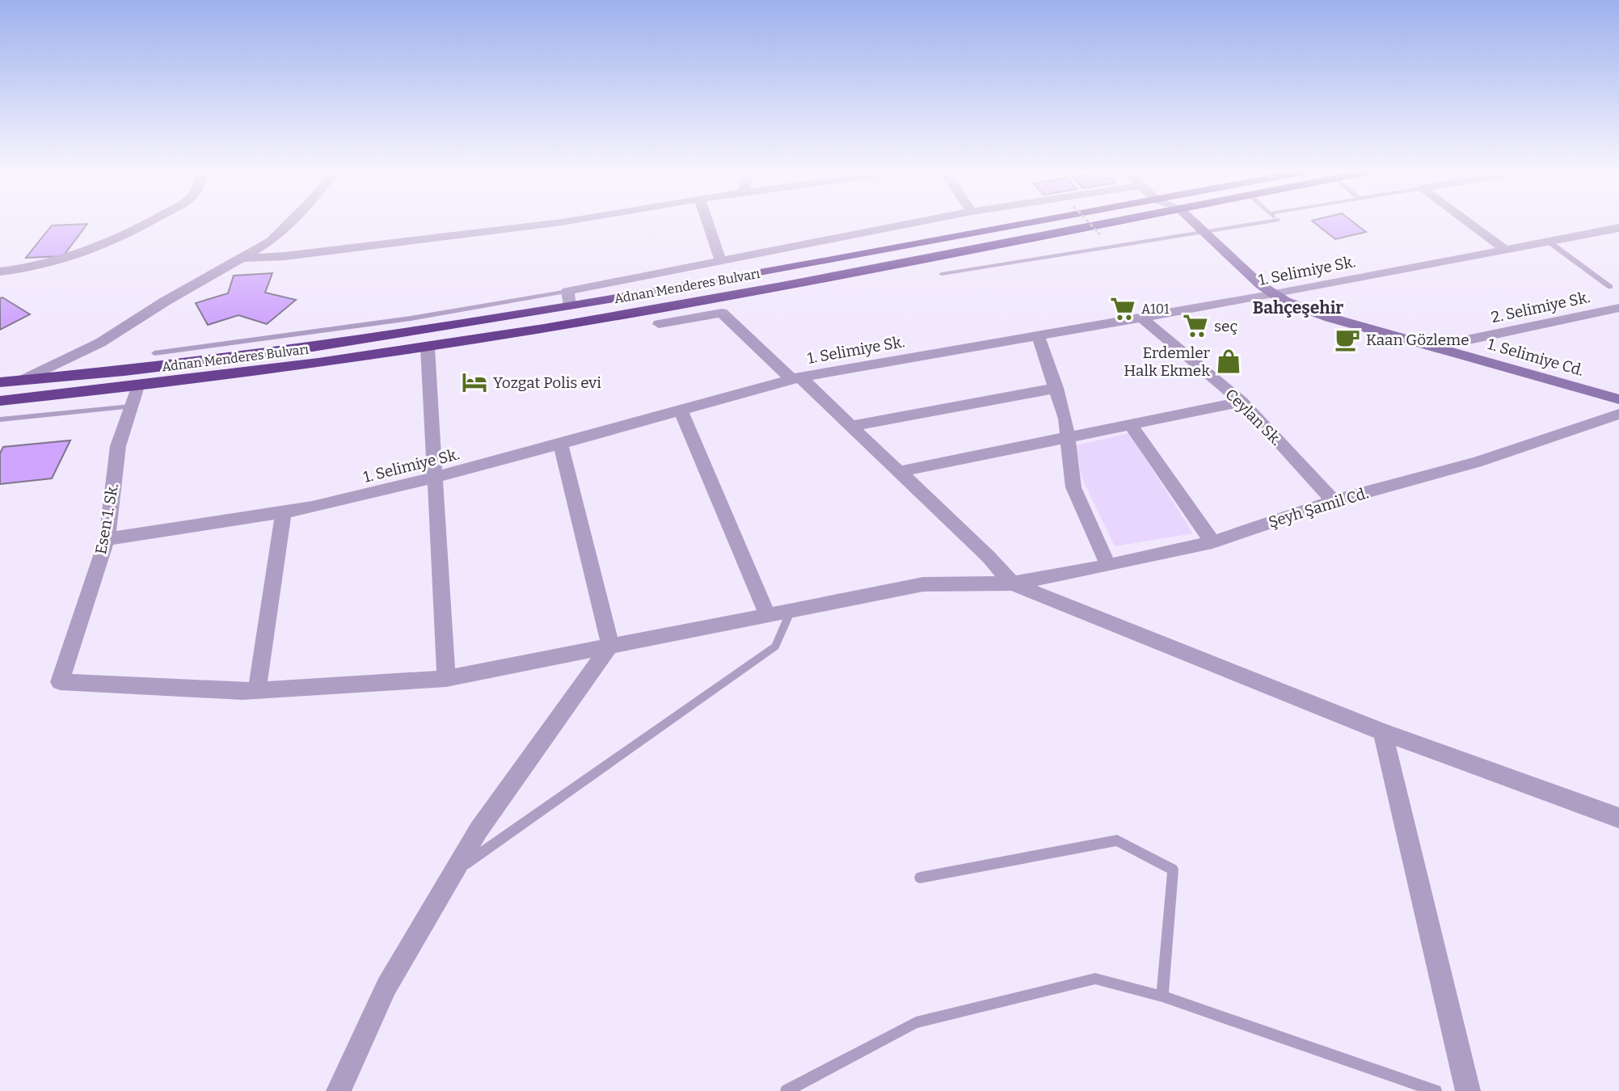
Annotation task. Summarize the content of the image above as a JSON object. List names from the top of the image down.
{
  "streets": {
    "highway": ["Adnan Menderes Bulvarı"],
    "street": [
      "1. Selimiye Sk.",
      "2. Selimiye Sk.",
      "1. Selimiye Cd.",
      "Ceylan Sk.",
      "Şeyh Şamil Cd.",
      "Esen 1. Sk."
    ]
  },
  "crossings": [
    ["1. Selimiye Sk.", "1. Selimiye Cd."],
    ["1. Selimiye Sk.", "Ceylan Sk."],
    ["1. Selimiye Sk.", "Esen 1. Sk."],
    ["Adnan Menderes Bulvarı", "Esen 1. Sk."],
    ["2. Selimiye Sk.", "1. Selimiye Cd."],
    ["Ceylan Sk.", "Şeyh Şamil Cd."]
  ],
  "districts": ["Bahçeşehir"],
  "places": {
    "supermarket": ["A101", "seç"],
    "cafe": ["Kaan Gözleme"],
    "shop": ["Erdemler Halk Ekmek"],
    "hotel": ["Yozgat Polis evi"]
  }
}
